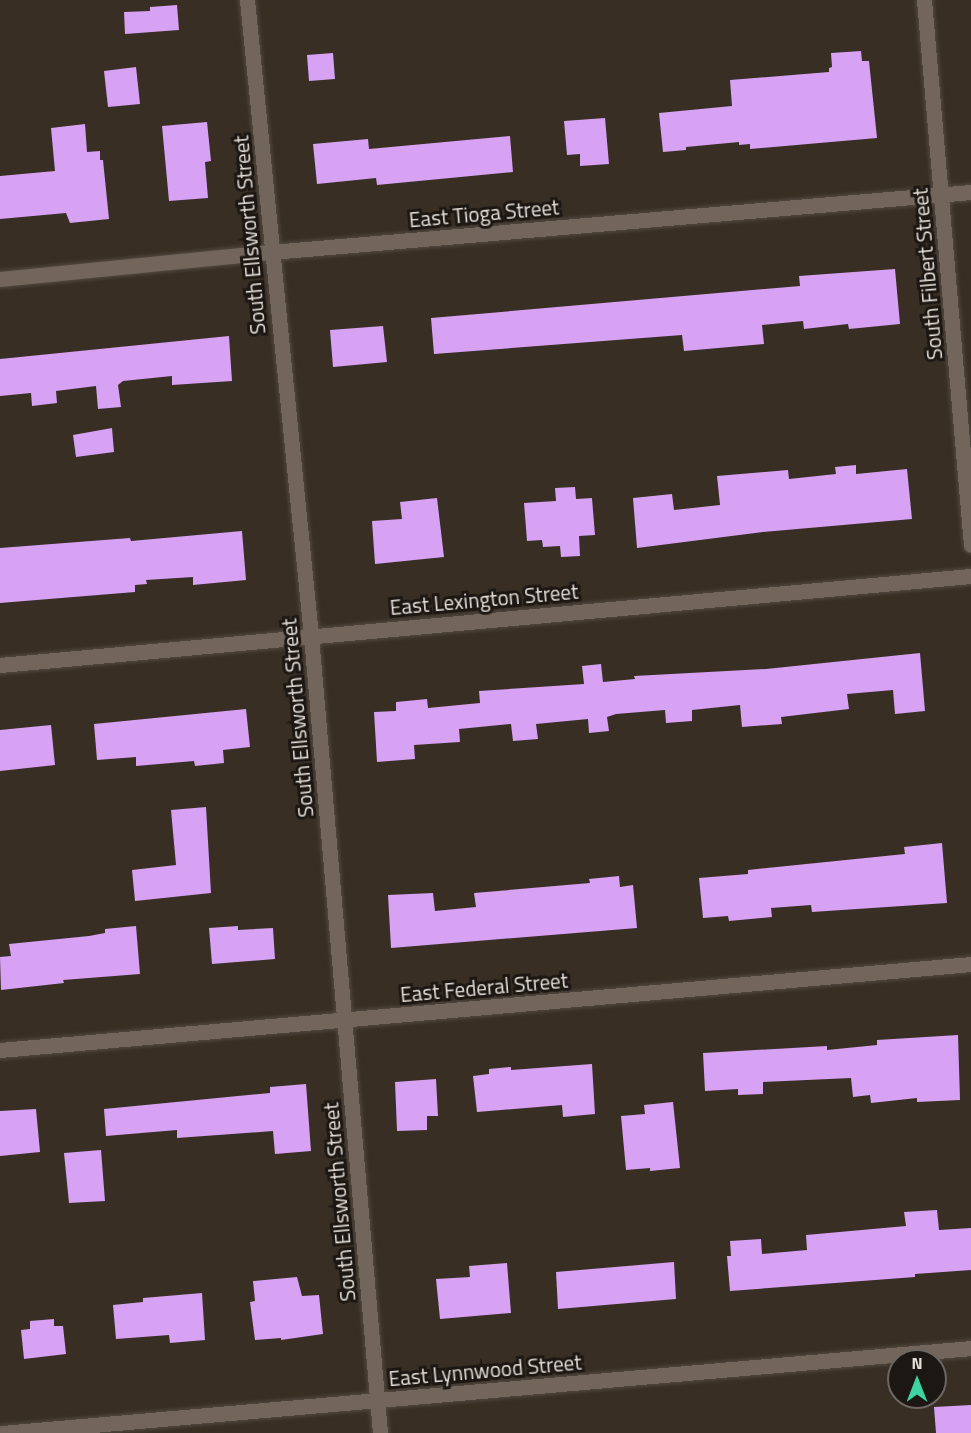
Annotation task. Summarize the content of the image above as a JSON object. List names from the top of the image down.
{
  "streets": {
    "street": [
      "East Tioga Street",
      "South Ellsworth Street",
      "South Filbert Street",
      "East Lexington Street",
      "East Federal Street",
      "East Lynnwood Street"
    ]
  },
  "crossings": [
    ["East Tioga Street", "South Ellsworth Street"],
    ["East Tioga Street", "South Filbert Street"],
    ["South Ellsworth Street", "East Lexington Street"],
    ["South Ellsworth Street", "East Federal Street"],
    ["South Ellsworth Street", "East Lynnwood Street"]
  ],
  "north": "top"
}
